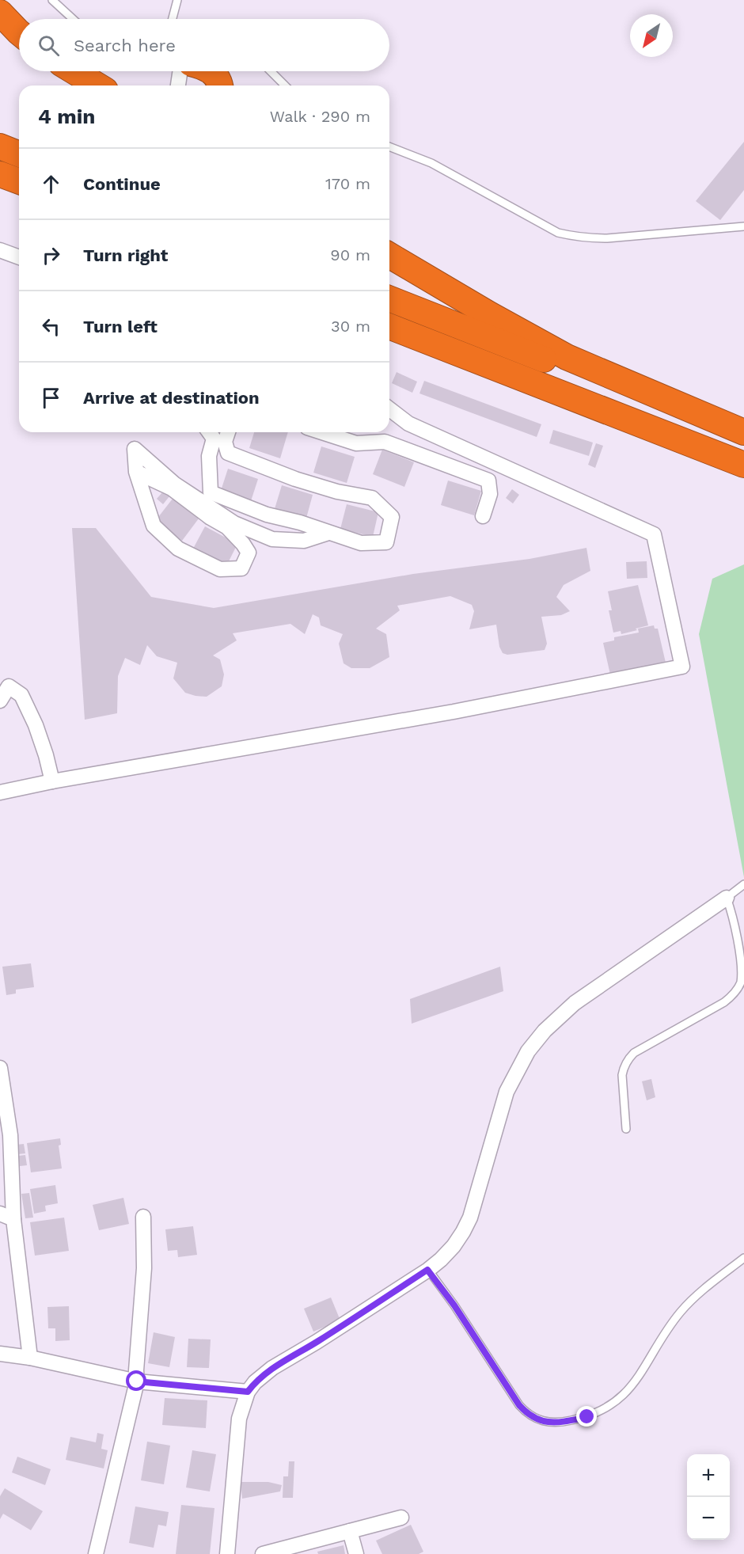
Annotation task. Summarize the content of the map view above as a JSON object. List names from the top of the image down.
{
  "north": "bottom left",
  "page": {
    "search": "Search here",
    "heading": ["4 min", "Walk · 290 m"],
    "list": [
      ["Continue", "170 m"],
      ["Turn right", "90 m"],
      ["Turn left", "30 m"],
      "Arrive at destination"
    ],
    "map_buttons": ["+", "−"]
  }
}
